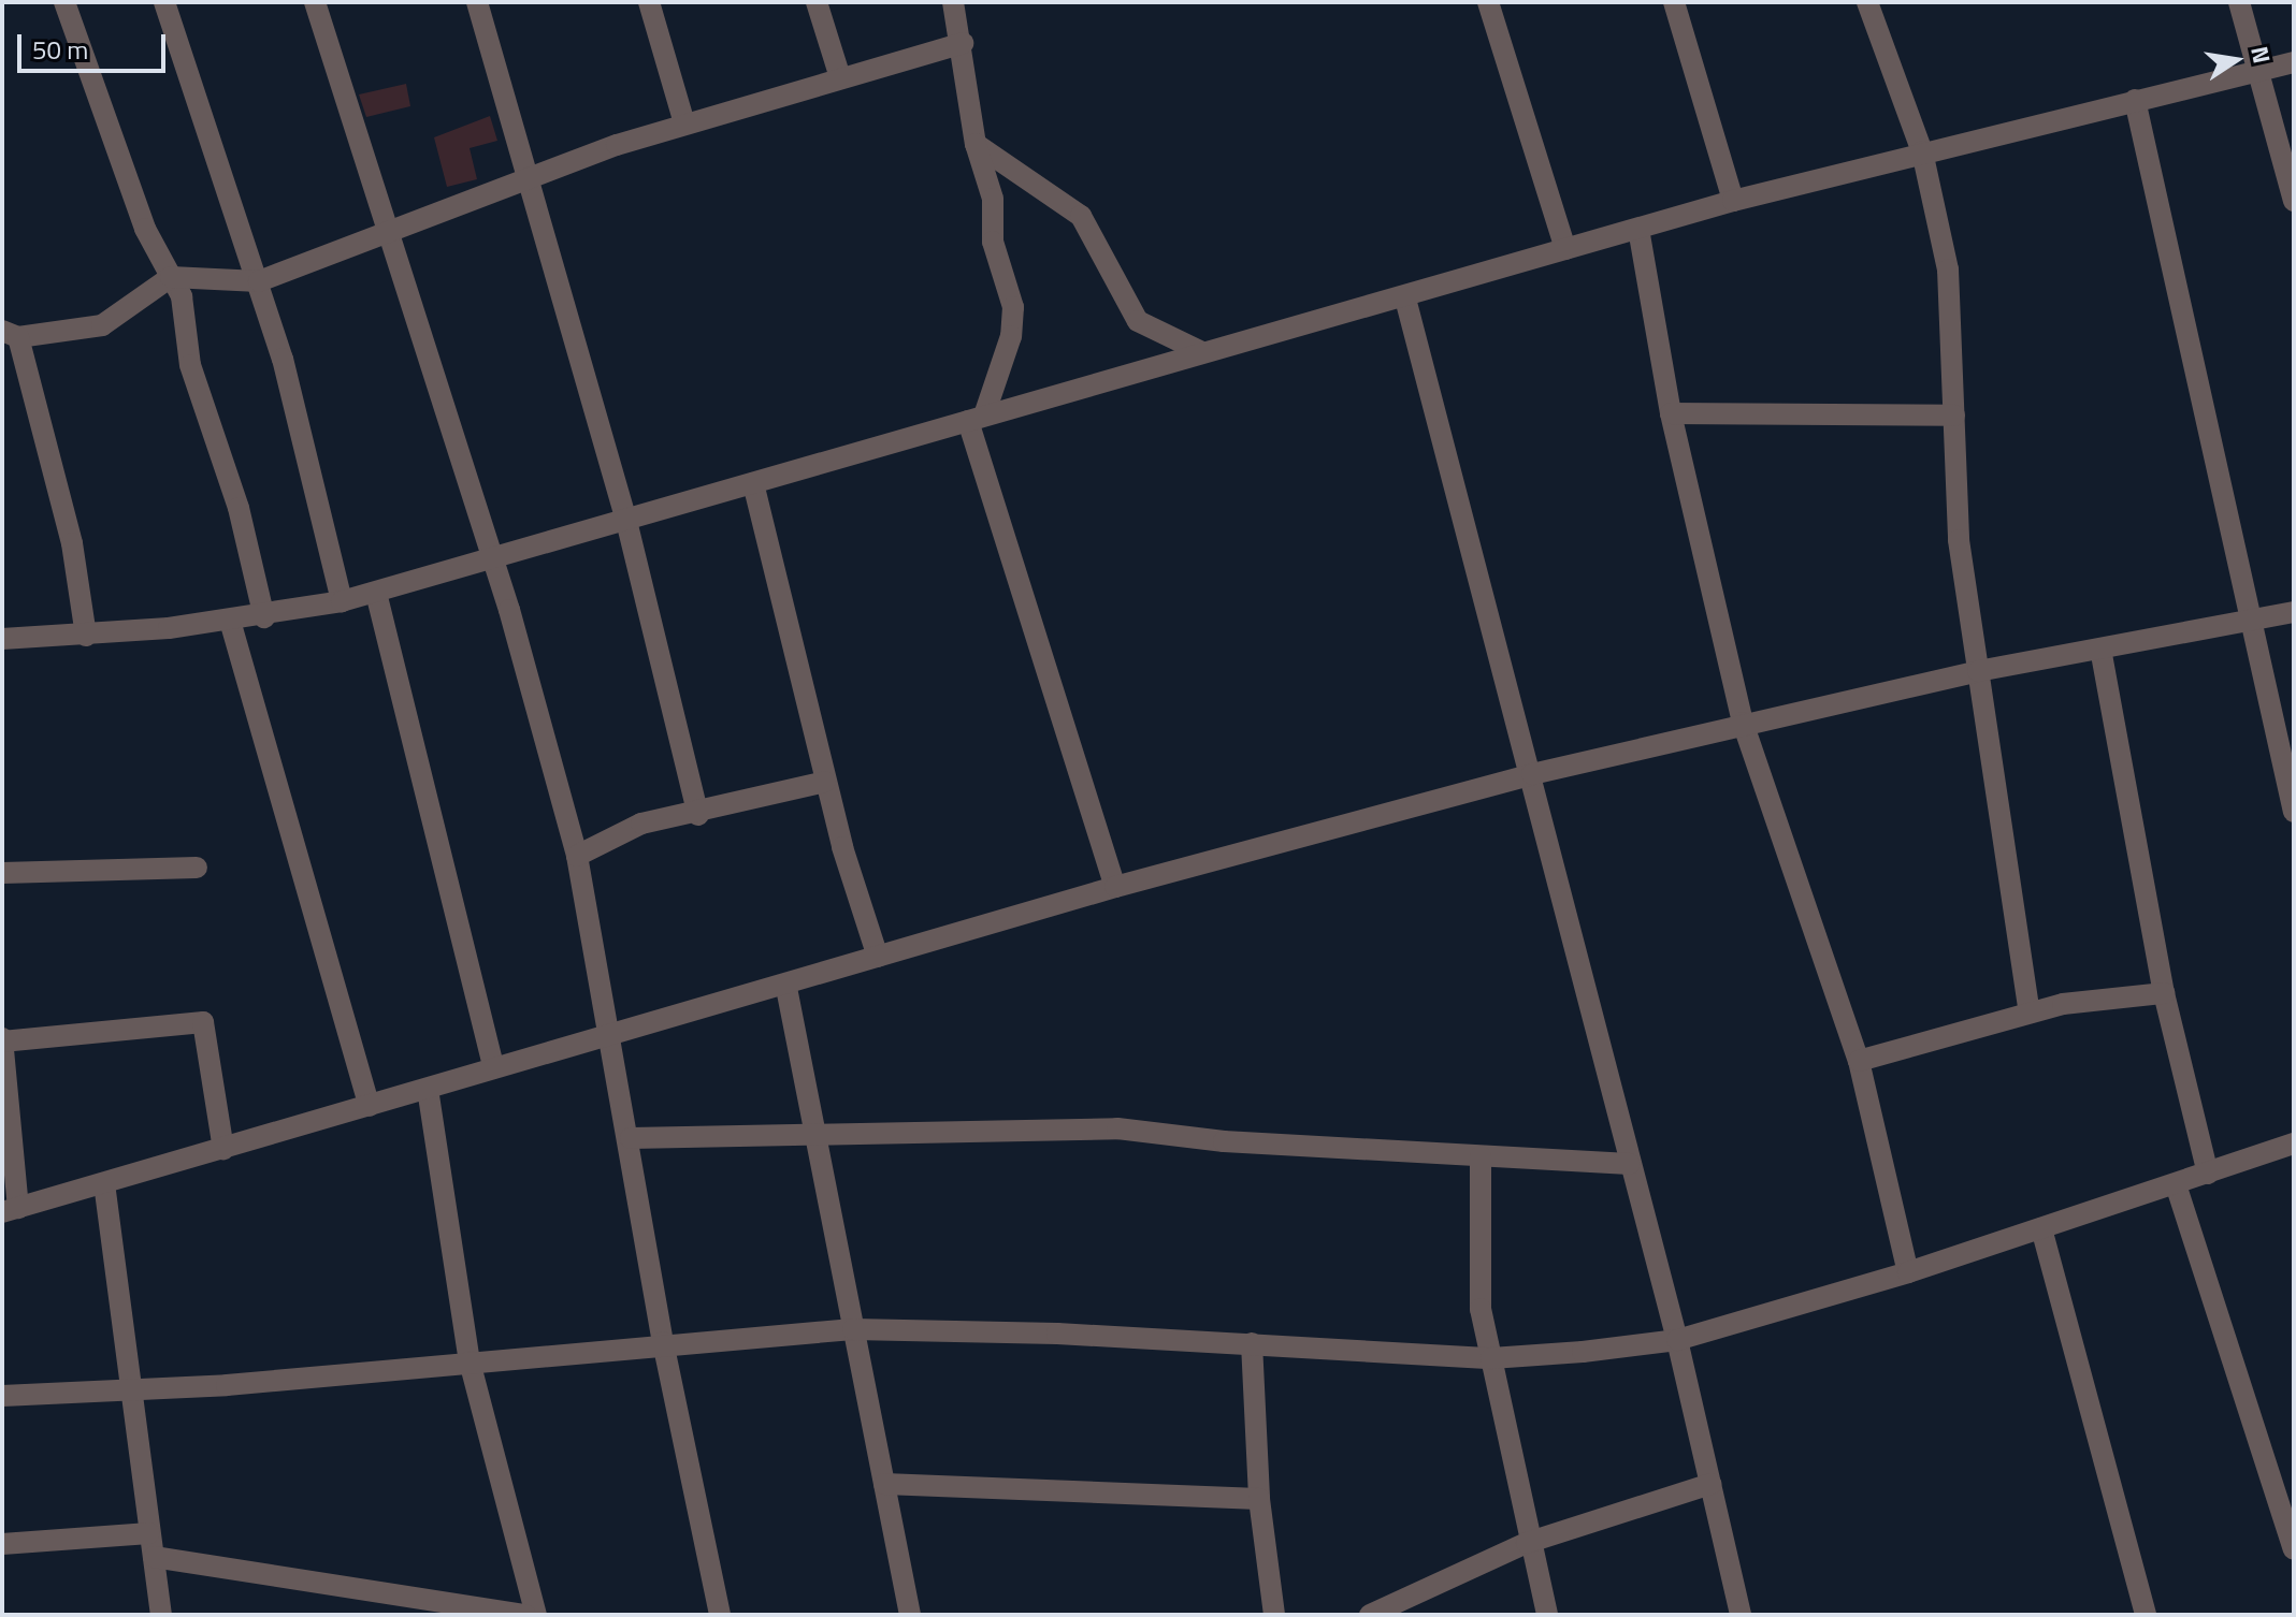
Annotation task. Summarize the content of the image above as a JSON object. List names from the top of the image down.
{
  "scale_bar": "50 m",
  "north": "right"
}
